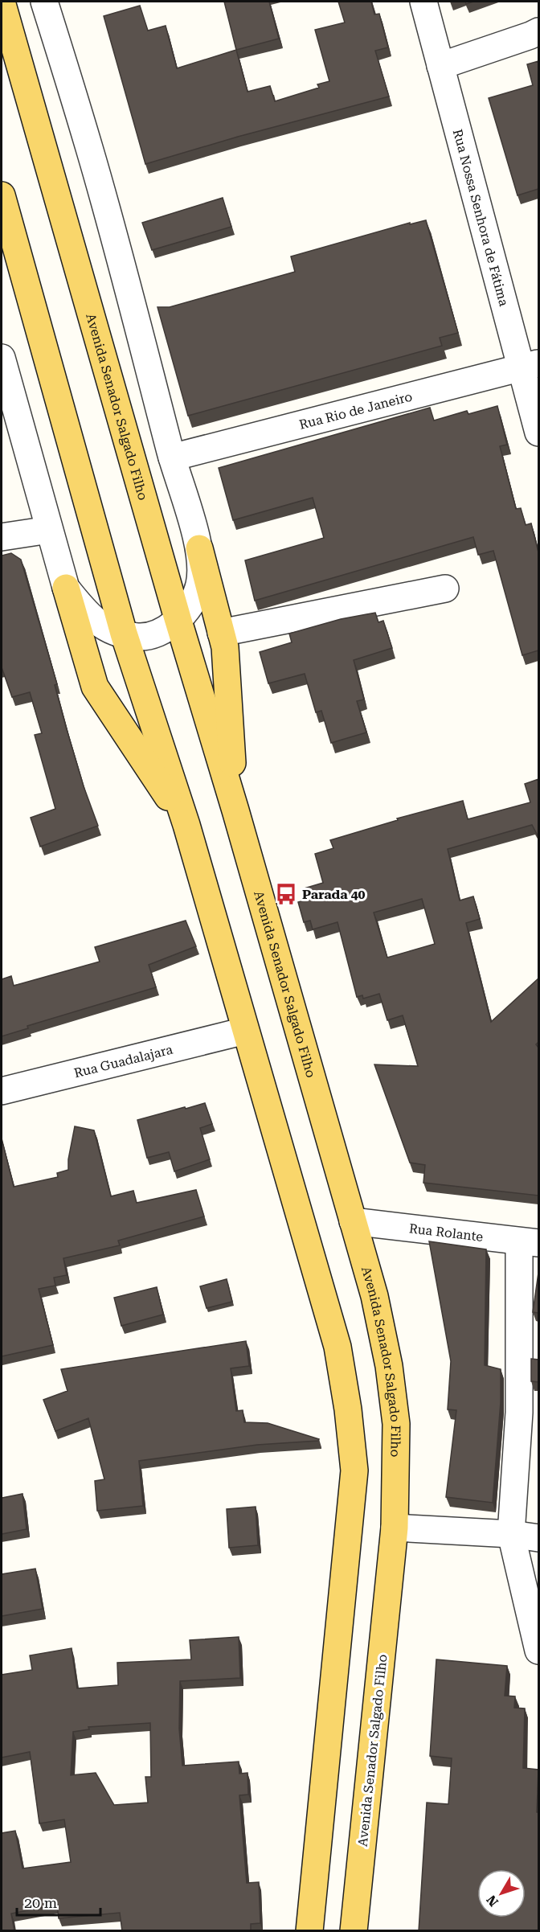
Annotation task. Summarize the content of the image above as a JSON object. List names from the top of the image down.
{
  "streets": {
    "main road": ["Avenida Senador Salgado Filho"],
    "street": [
      "Rua Nossa Senhora de Fátima",
      "Rua Rio de Janeiro",
      "Rua Guadalajara",
      "Rua Rolante"
    ]
  },
  "crossings": [
    ["Rua Nossa Senhora de Fátima", "Rua Rio de Janeiro"],
    ["Avenida Senador Salgado Filho", "Rua Rio de Janeiro"],
    ["Avenida Senador Salgado Filho", "Rua Rolante"]
  ],
  "places": {
    "bus stop": ["Parada 40"]
  },
  "scale_bar": "20 m",
  "north": "bottom left"
}
